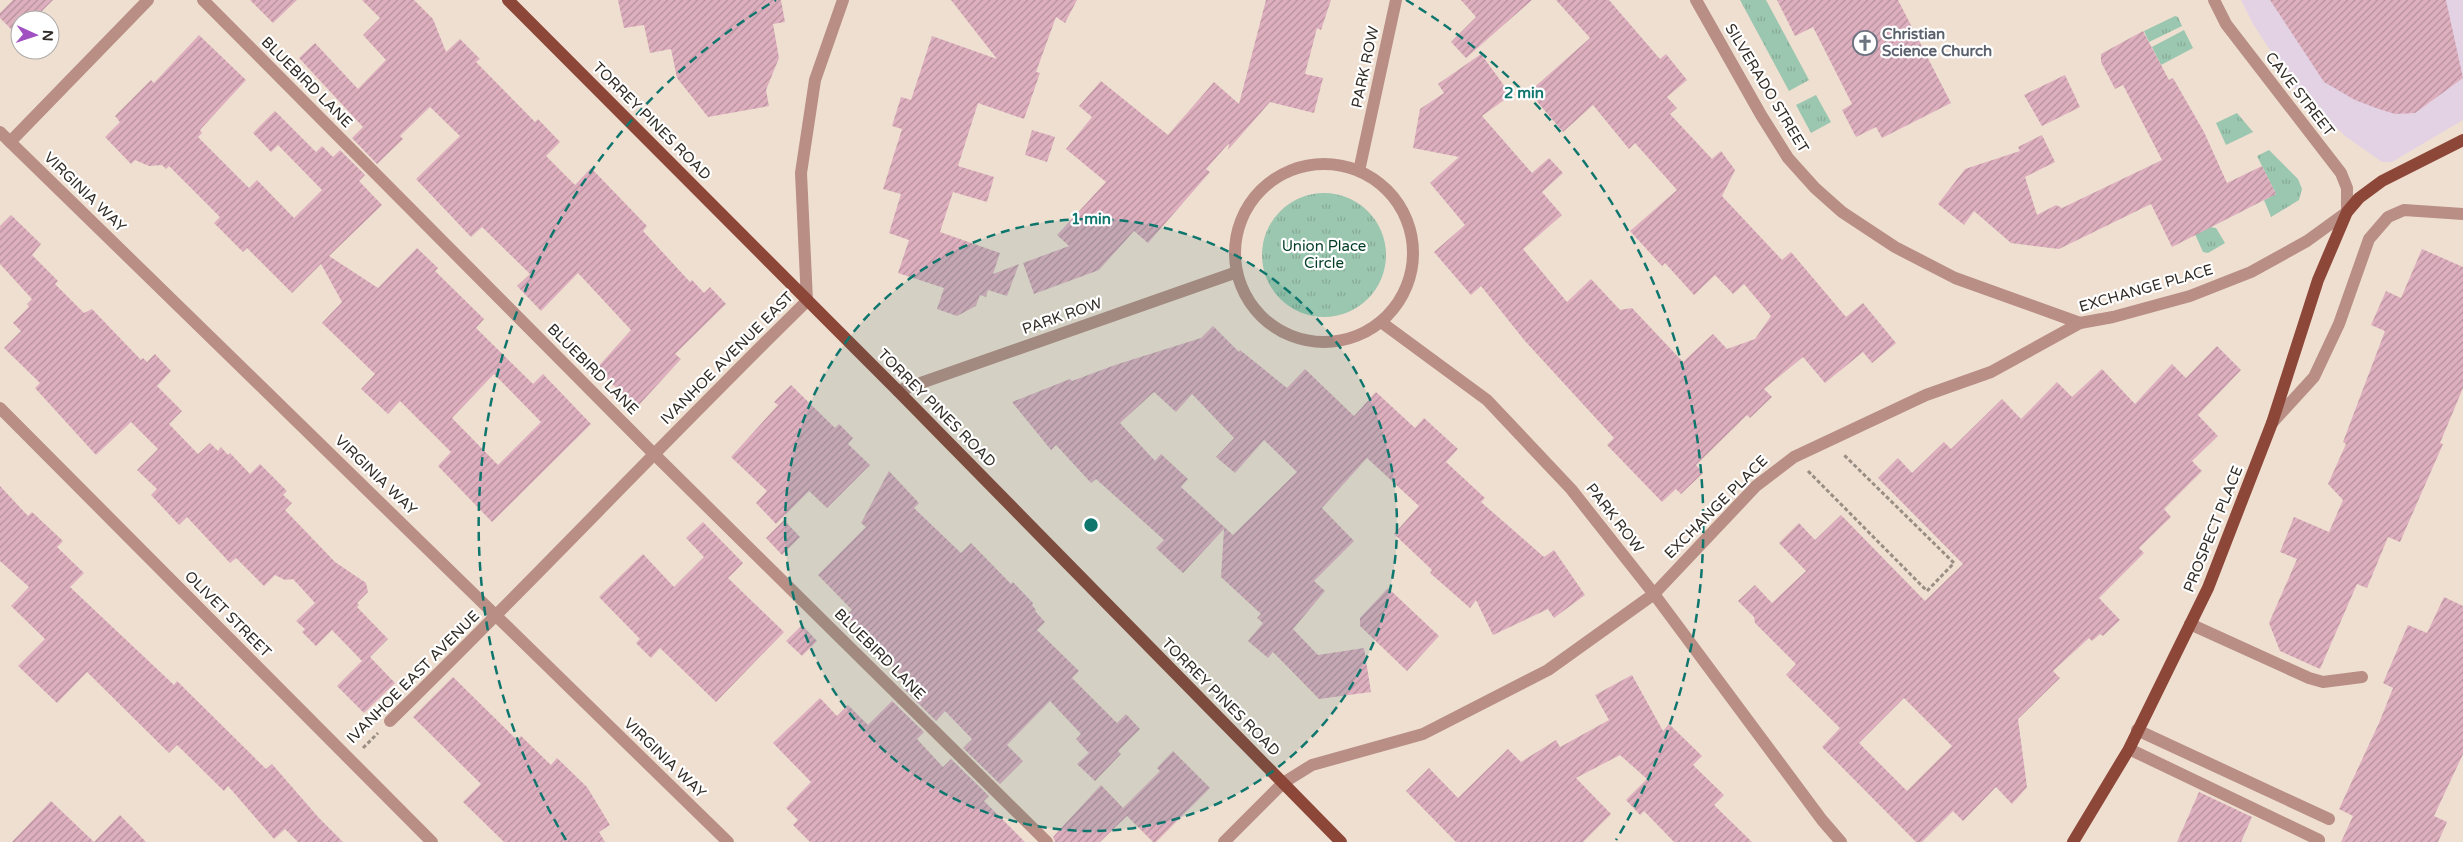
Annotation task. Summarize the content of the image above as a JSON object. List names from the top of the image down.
{
  "streets": {
    "main road": ["TORREY PINES ROAD", "PROSPECT PLACE"],
    "street": [
      "PARK ROW",
      "BLUEBIRD LANE",
      "SILVERADO STREET",
      "CAVE STREET",
      "VIRGINIA WAY",
      "EXCHANGE PLACE",
      "IVANHOE AVENUE EAST",
      "OLIVET STREET",
      "IVANHOE EAST AVENUE"
    ]
  },
  "crossings": [
    ["PARK ROW", "TORREY PINES ROAD"],
    ["PARK ROW", "EXCHANGE PLACE"],
    ["BLUEBIRD LANE", "IVANHOE AVENUE EAST"],
    ["SILVERADO STREET", "EXCHANGE PLACE"],
    ["CAVE STREET", "EXCHANGE PLACE"],
    ["CAVE STREET", "PROSPECT PLACE"],
    ["TORREY PINES ROAD", "EXCHANGE PLACE"],
    ["TORREY PINES ROAD", "IVANHOE AVENUE EAST"],
    ["VIRGINIA WAY", "IVANHOE AVENUE EAST"],
    ["VIRGINIA WAY", "IVANHOE EAST AVENUE"],
    ["EXCHANGE PLACE", "PROSPECT PLACE"],
    ["IVANHOE AVENUE EAST", "IVANHOE EAST AVENUE"],
    ["OLIVET STREET", "IVANHOE EAST AVENUE"]
  ],
  "parks": ["Union Place Circle"],
  "places": {
    "church": ["Christian Science Church"]
  },
  "north": "right",
  "rings": ["2 min", "1 min"]
}
